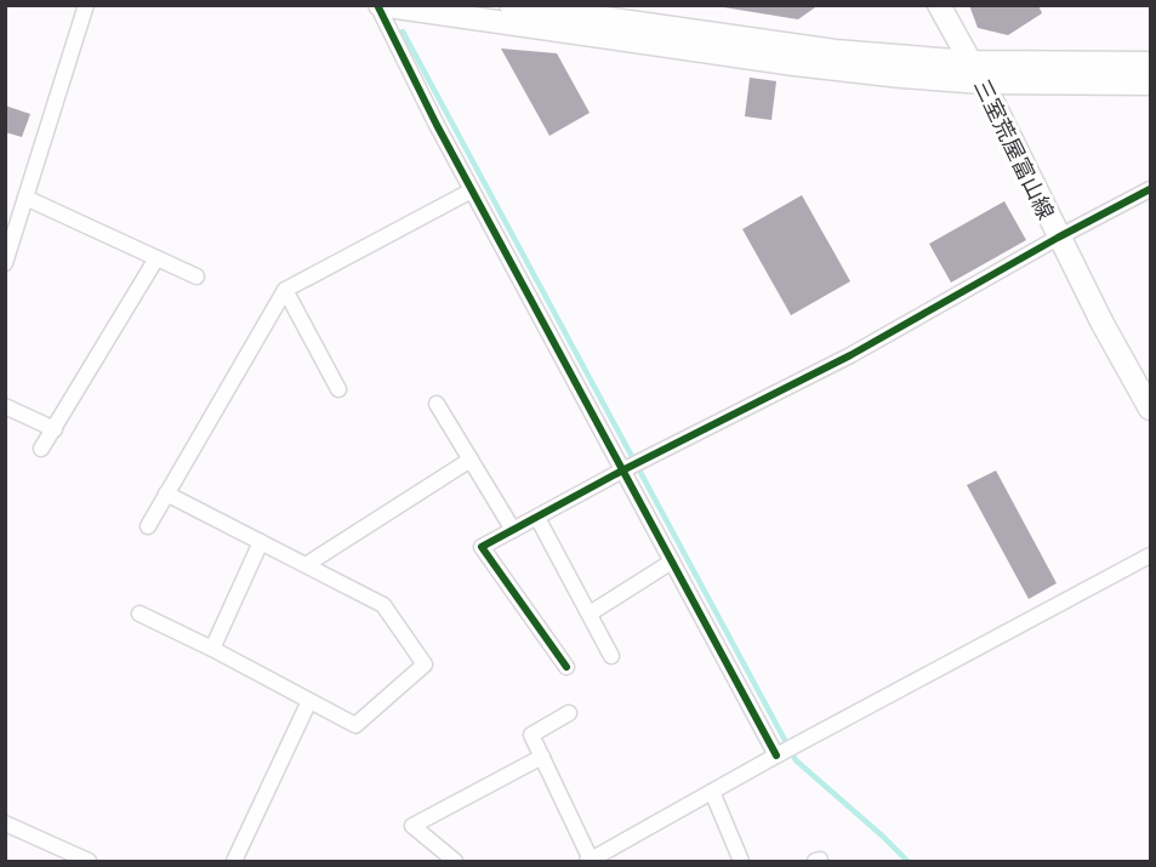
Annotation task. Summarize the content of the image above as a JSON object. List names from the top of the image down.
{
  "streets": {
    "street": ["三室荒屋富山線"]
  }
}
